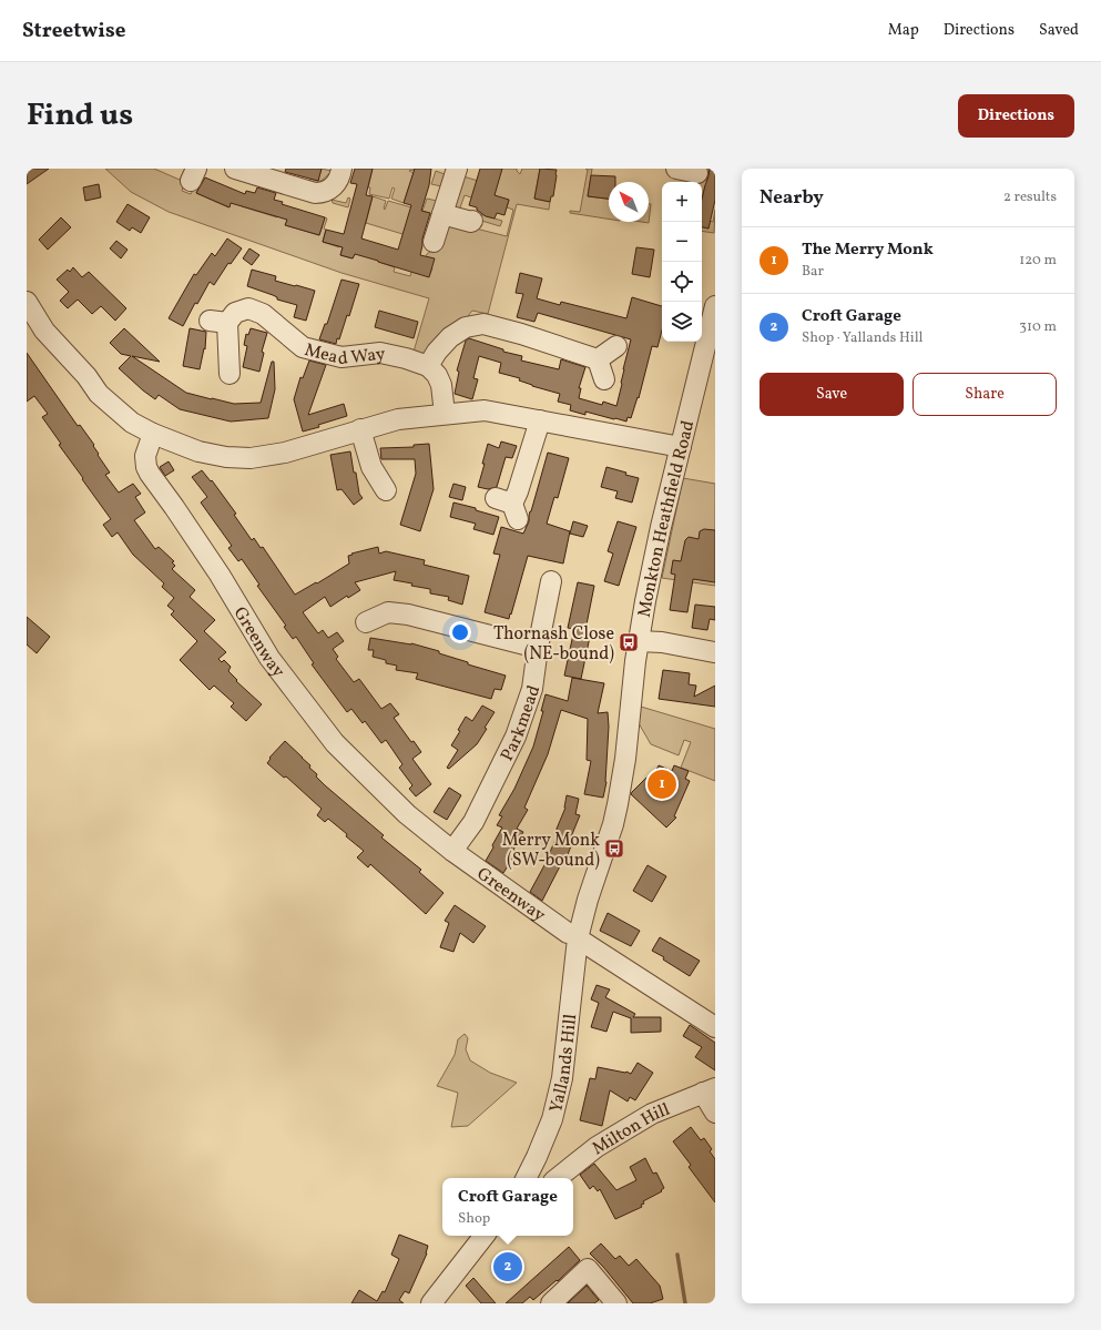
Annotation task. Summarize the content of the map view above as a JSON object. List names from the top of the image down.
{
  "streets": {
    "street": [
      "Mead Way",
      "Monkton Heathfield Road",
      "Greenway",
      "Parkmead",
      "Yallands Hill",
      "Milton Hill"
    ]
  },
  "crossings": [
    ["Monkton Heathfield Road", "Greenway"],
    ["Monkton Heathfield Road", "Yallands Hill"],
    ["Greenway", "Parkmead"],
    ["Greenway", "Yallands Hill"]
  ],
  "places": {
    "bus stop": ["Thornash Close (NE-bound)", "Merry Monk (SW-bound)"]
  },
  "north": "top left",
  "page": {
    "header": "Streetwise",
    "nav": ["Map", "Directions", "Saved"],
    "title": "Find us",
    "buttons": [
      "Directions",
      ["Save", "Share"]
    ],
    "heading": ["Nearby", "2 results"],
    "map_buttons": ["+", "−"],
    "list": [
      {
        "mark": "1",
        "name": "The Merry Monk",
        "note": "Bar",
        "value": "120 m"
      },
      {
        "mark": "2",
        "name": "Croft Garage",
        "note": "Shop · Yallands Hill",
        "value": "310 m"
      }
    ],
    "pins": ["1", "2"],
    "popup": ["Croft Garage", "Shop"]
  }
}
